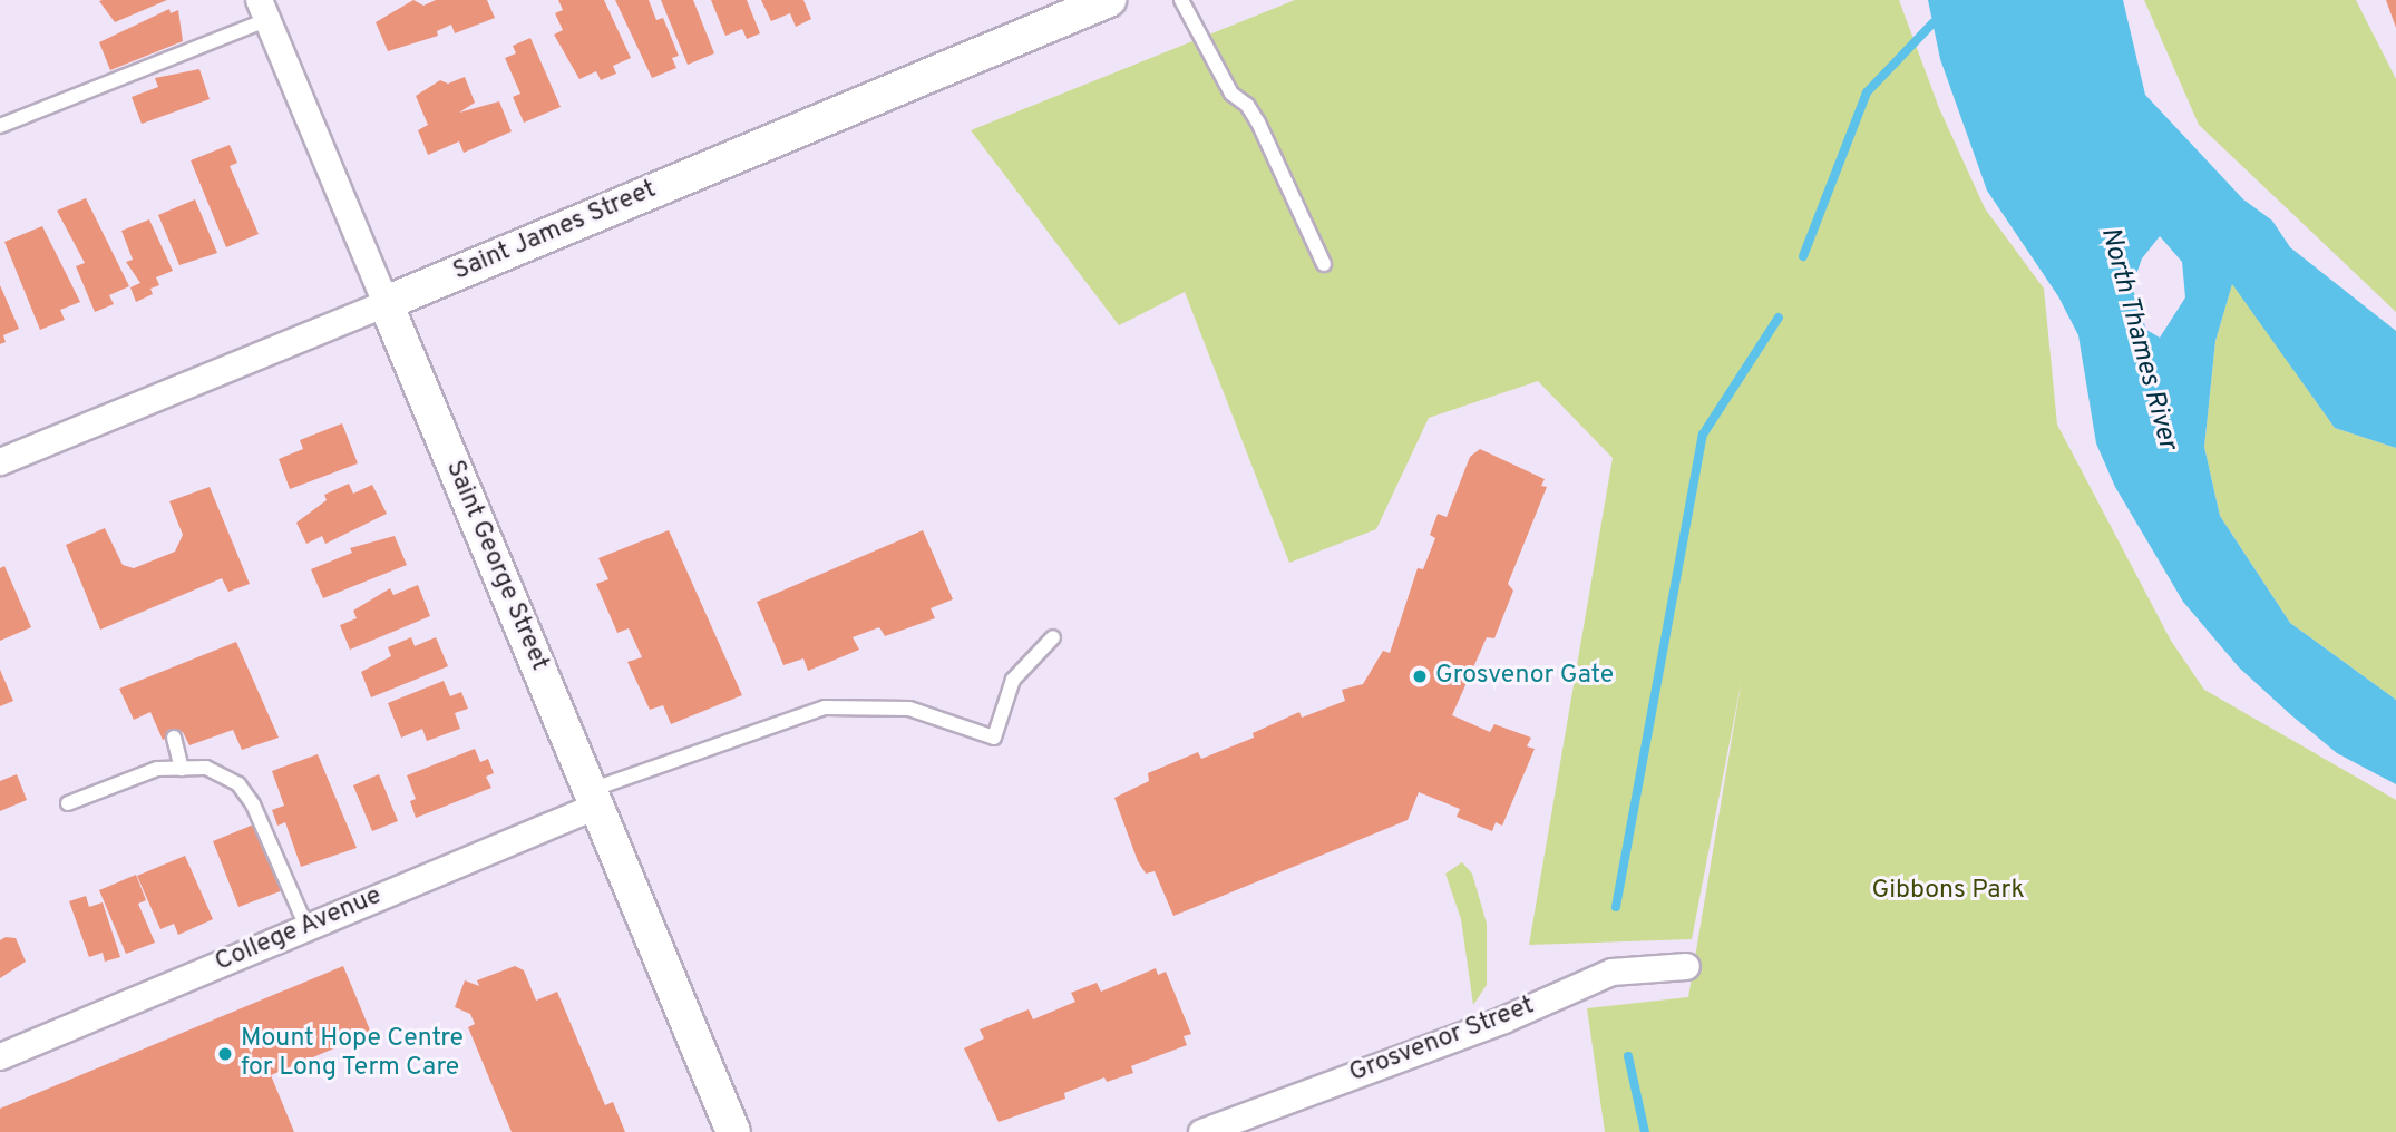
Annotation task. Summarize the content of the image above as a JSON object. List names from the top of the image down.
{
  "streets": {
    "street": [
      "Saint James Street",
      "Saint George Street",
      "College Avenue",
      "Grosvenor Street"
    ]
  },
  "crossings": [
    ["Saint James Street", "Saint George Street"],
    ["Saint George Street", "College Avenue"]
  ],
  "water": ["North Thames River"],
  "parks": ["Gibbons Park"],
  "places": ["Grosvenor Gate", "Mount Hope Centre for Long Term Care"]
}
